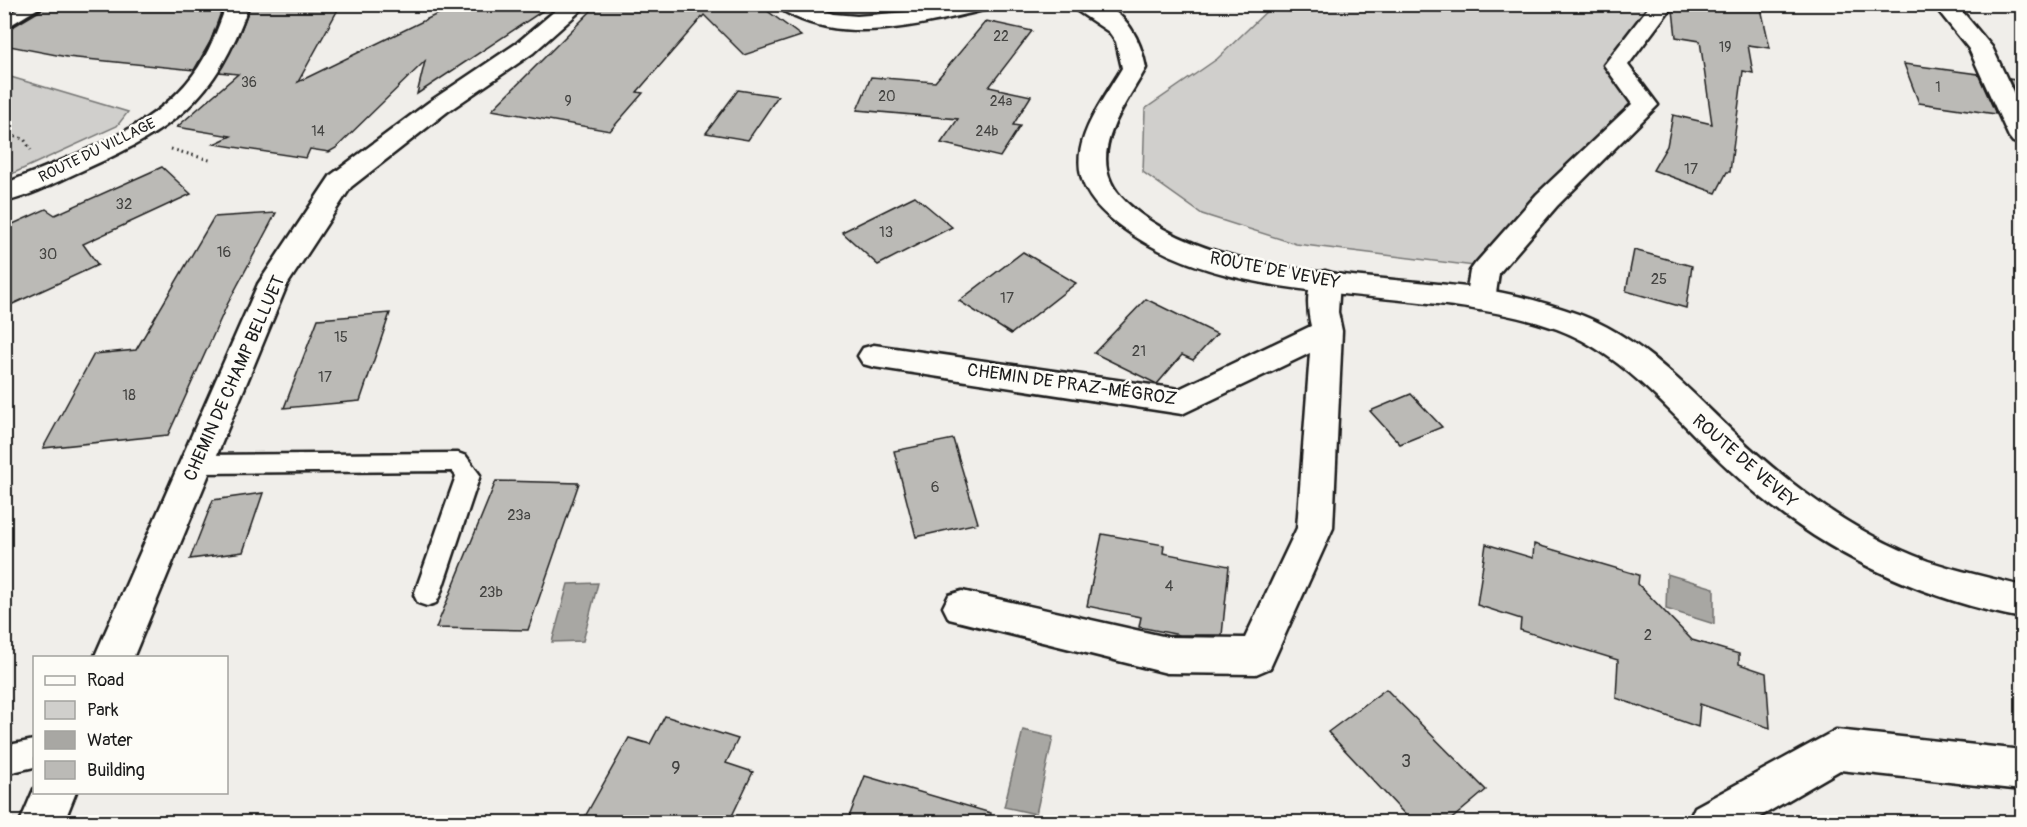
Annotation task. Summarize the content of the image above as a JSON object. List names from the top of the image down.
{
  "streets": {
    "street": [
      "ROUTE DU VILLAGE",
      "ROUTE DE VEVEY",
      "CHEMIN DE CHAMP BELLUET",
      "CHEMIN DE PRAZ-MÉGROZ"
    ]
  },
  "house_numbers": [
    "22",
    "19",
    "36",
    "1",
    "20",
    "9",
    "24a",
    "14",
    "24b",
    "17",
    "32",
    "13",
    "16",
    "30",
    "25",
    "17",
    "15",
    "21",
    "17",
    "18",
    "6",
    "23a",
    "4",
    "23b",
    "2",
    "3",
    "9"
  ],
  "legend": [
    "Road",
    "Park",
    "Water",
    "Building"
  ]
}
